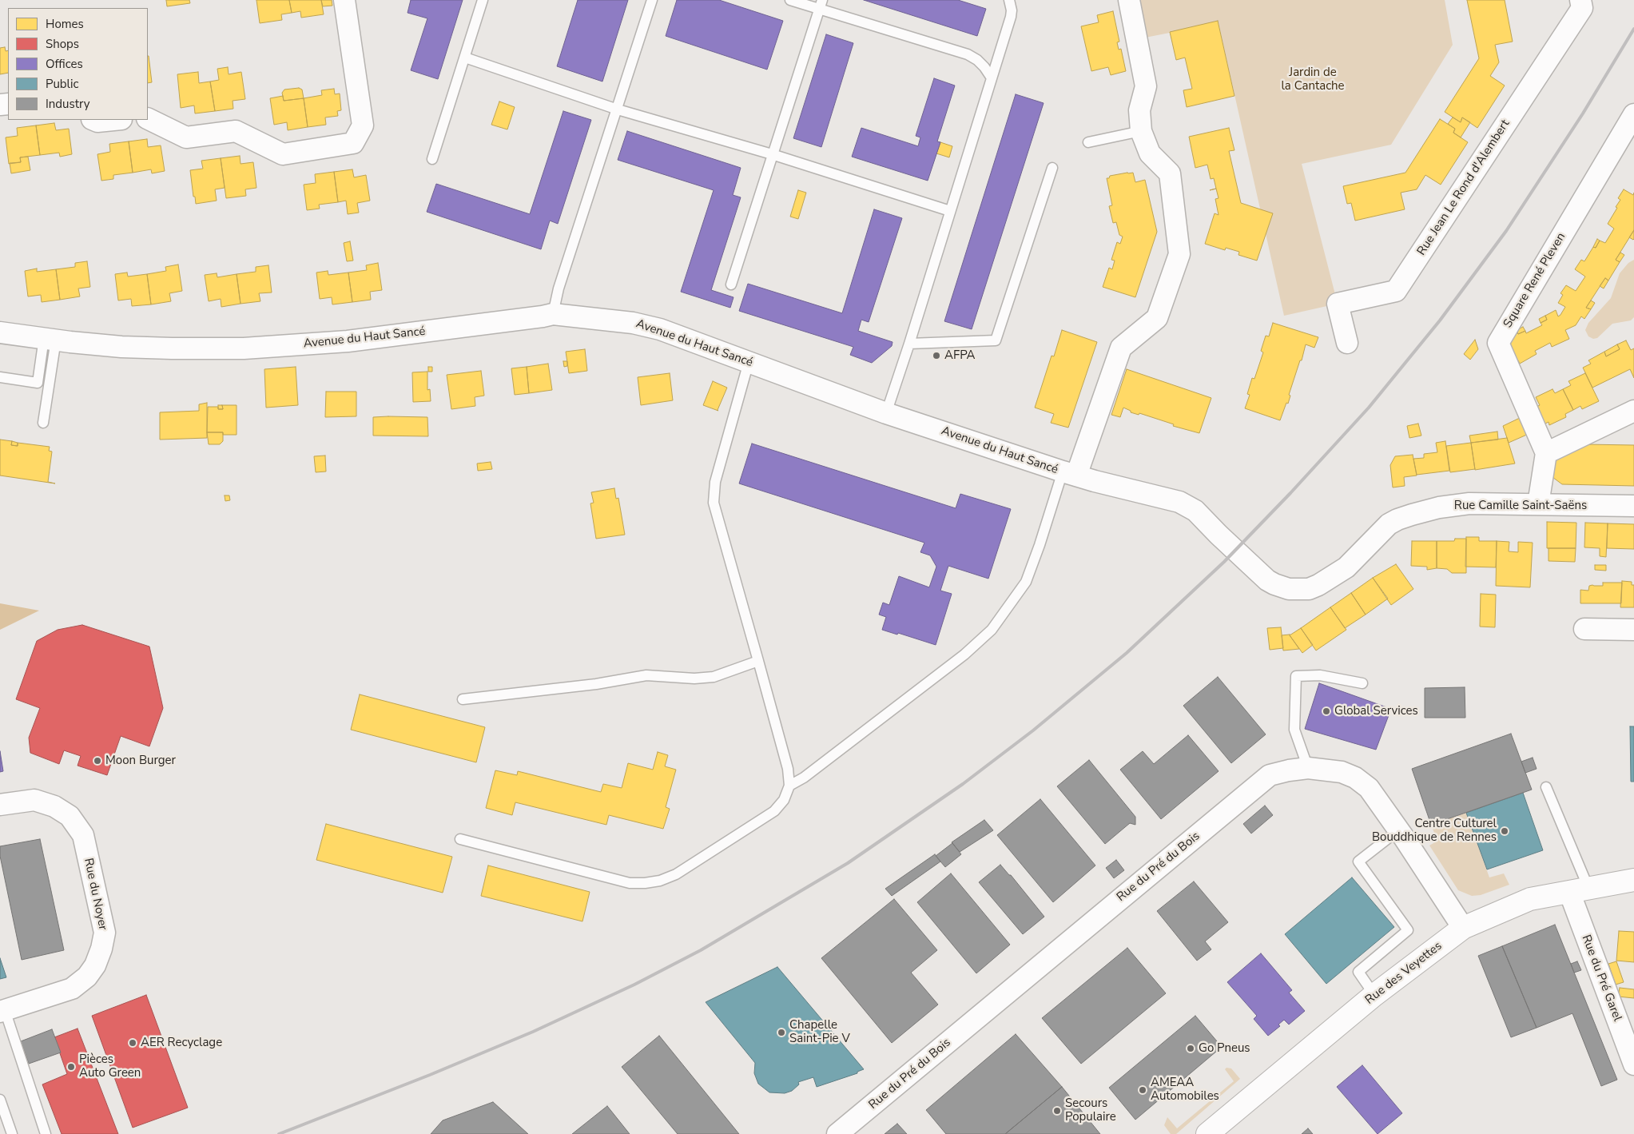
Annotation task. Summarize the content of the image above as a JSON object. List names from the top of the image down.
{
  "streets": {
    "street": [
      "Rue Jean Le Rond d'Alembert",
      "Square René Pleven",
      "Avenue du Haut Sancé",
      "Rue Camille Saint-Saëns",
      "Rue du Pré du Bois",
      "Rue du Noyer",
      "Rue des Veyettes",
      "Rue du Pré Garel"
    ]
  },
  "crossings": [
    ["Avenue du Haut Sancé", "Rue Camille Saint-Saëns"],
    ["Rue du Pré du Bois", "Rue des Veyettes"],
    ["Rue des Veyettes", "Rue du Pré Garel"]
  ],
  "parks": ["Jardin de la Cantache"],
  "places": [
    "AFPA",
    "Global Services",
    "Moon Burger",
    "Centre Culturel Bouddhique de Rennes",
    "Chapelle Saint-Pie V",
    "AER Recyclage",
    "Go Pneus",
    "Pièces Auto Green",
    "AMEAA Automobiles",
    "Secours Populaire"
  ],
  "legend": [
    "Homes",
    "Shops",
    "Offices",
    "Public",
    "Industry"
  ]
}
